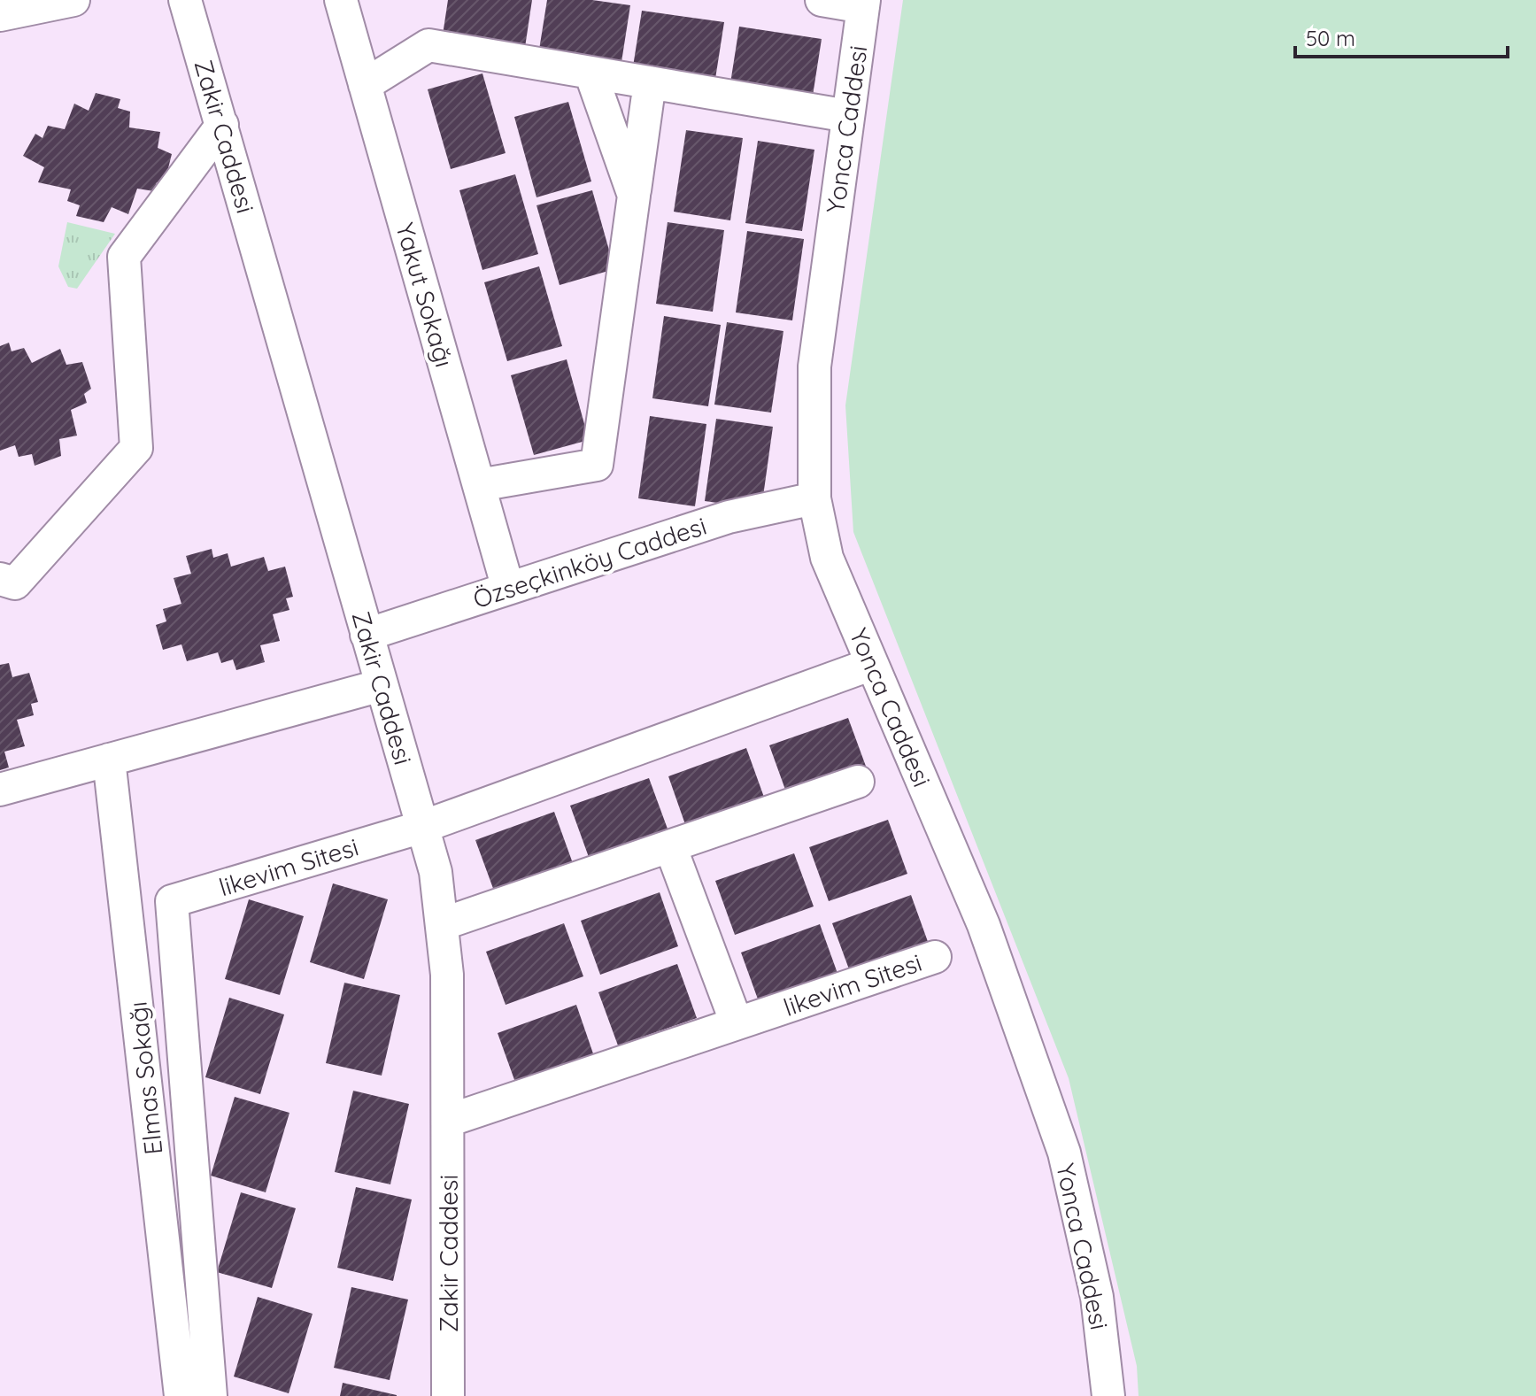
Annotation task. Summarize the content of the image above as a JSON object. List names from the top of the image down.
{
  "streets": {
    "street": [
      "Yonca Caddesi",
      "Zakir Caddesi",
      "Yakut Sokağı",
      "Özseçkinköy Caddesi",
      "likevim Sitesi",
      "Elmas Sokağı"
    ]
  },
  "crossings": [
    ["Yonca Caddesi", "Özseçkinköy Caddesi"],
    ["Yonca Caddesi", "likevim Sitesi"],
    ["Zakir Caddesi", "Özseçkinköy Caddesi"],
    ["Zakir Caddesi", "likevim Sitesi"],
    ["Yakut Sokağı", "Özseçkinköy Caddesi"]
  ],
  "scale_bar": "50 m"
}
